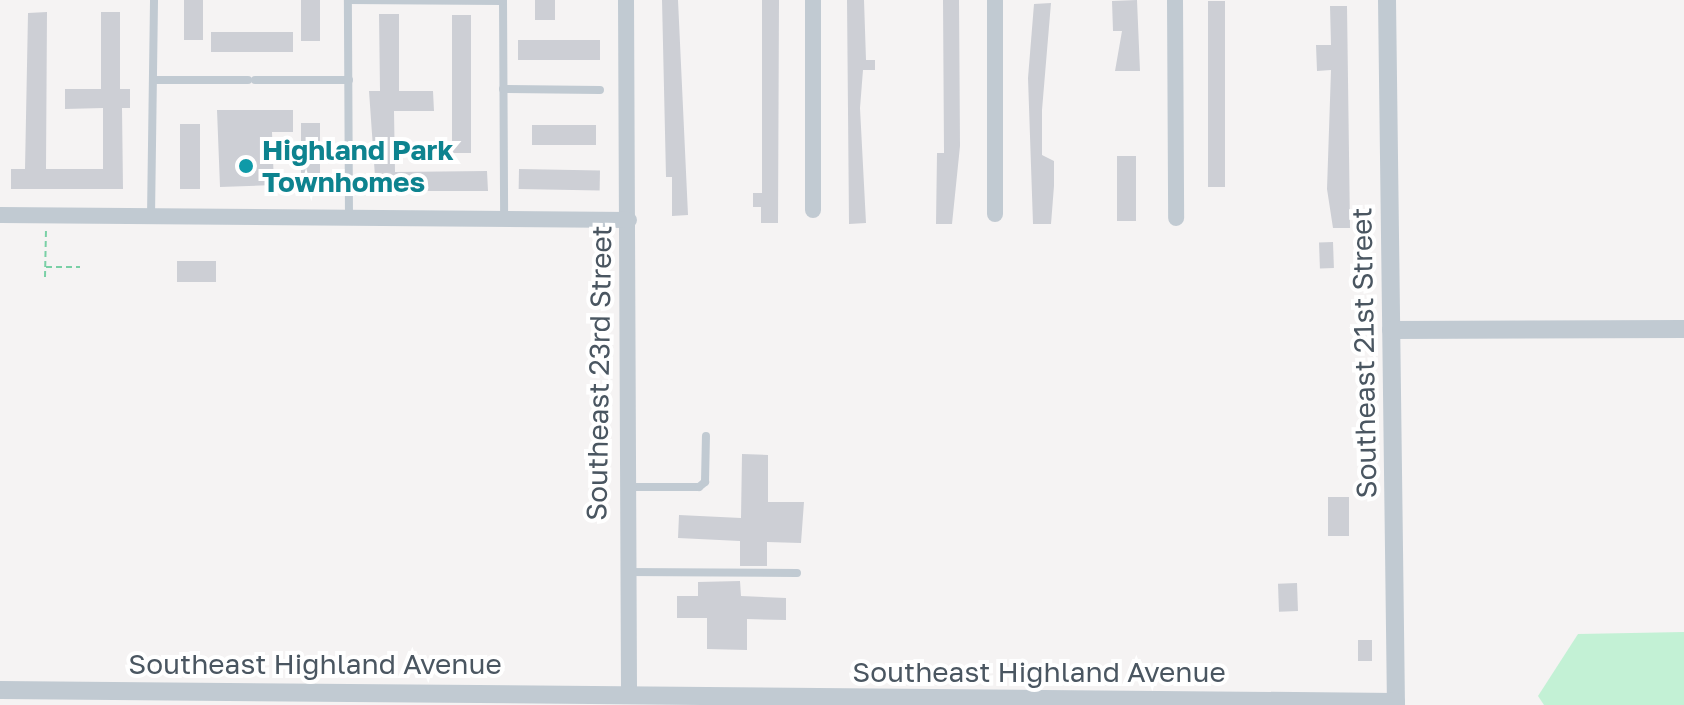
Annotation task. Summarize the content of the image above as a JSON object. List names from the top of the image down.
{
  "streets": {
    "street": ["Southeast 21st Street", "Southeast 23rd Street", "Southeast Highland Avenue"]
  },
  "crossings": [
    ["Southeast 21st Street", "Southeast Highland Avenue"],
    ["Southeast 23rd Street", "Southeast Highland Avenue"]
  ],
  "places": ["Highland Park Townhomes"]
}
